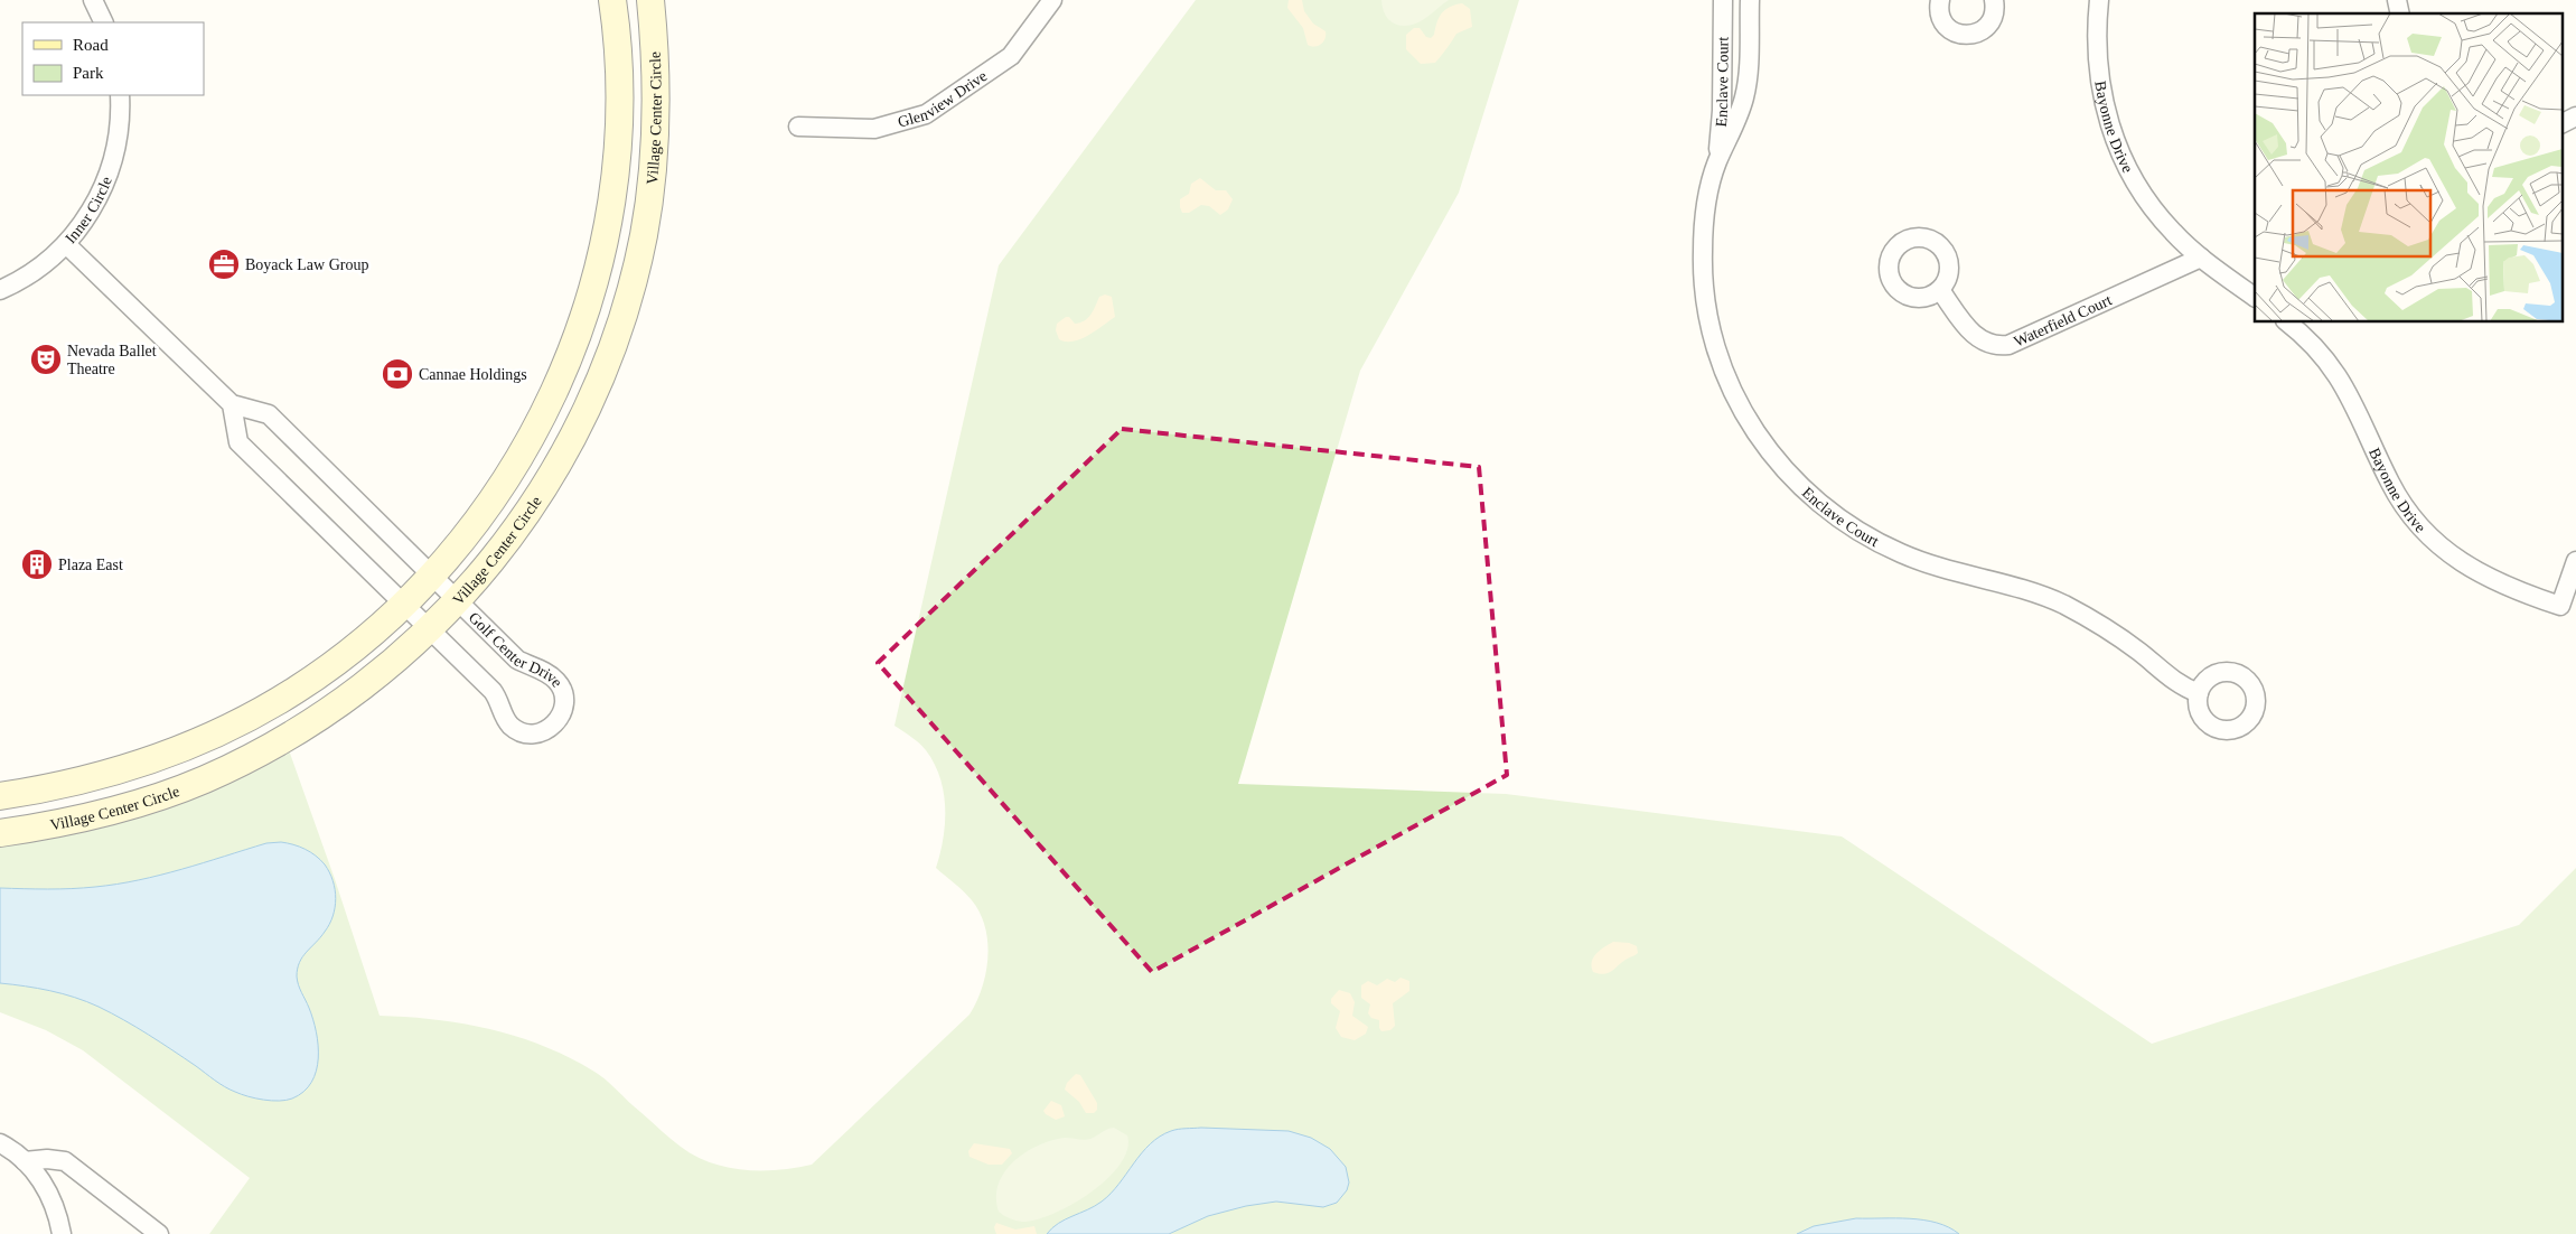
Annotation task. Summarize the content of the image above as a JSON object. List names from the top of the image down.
{
  "streets": {
    "main road": ["Village Center Circle"],
    "street": [
      "Enclave Court",
      "Glenview Drive",
      "Bayonne Drive",
      "Inner Circle",
      "Waterfield Court",
      "Golf Center Drive"
    ]
  },
  "crossings": [
    ["Village Center Circle", "Golf Center Drive"],
    ["Bayonne Drive", "Waterfield Court"],
    ["Inner Circle", "Golf Center Drive"]
  ],
  "places": {
    "office": ["Boyack Law Group"],
    "theatre": ["Nevada Ballet Theatre"],
    "bank": ["Cannae Holdings"],
    "building": ["Plaza East"]
  },
  "legend": ["Road", "Park"]
}
